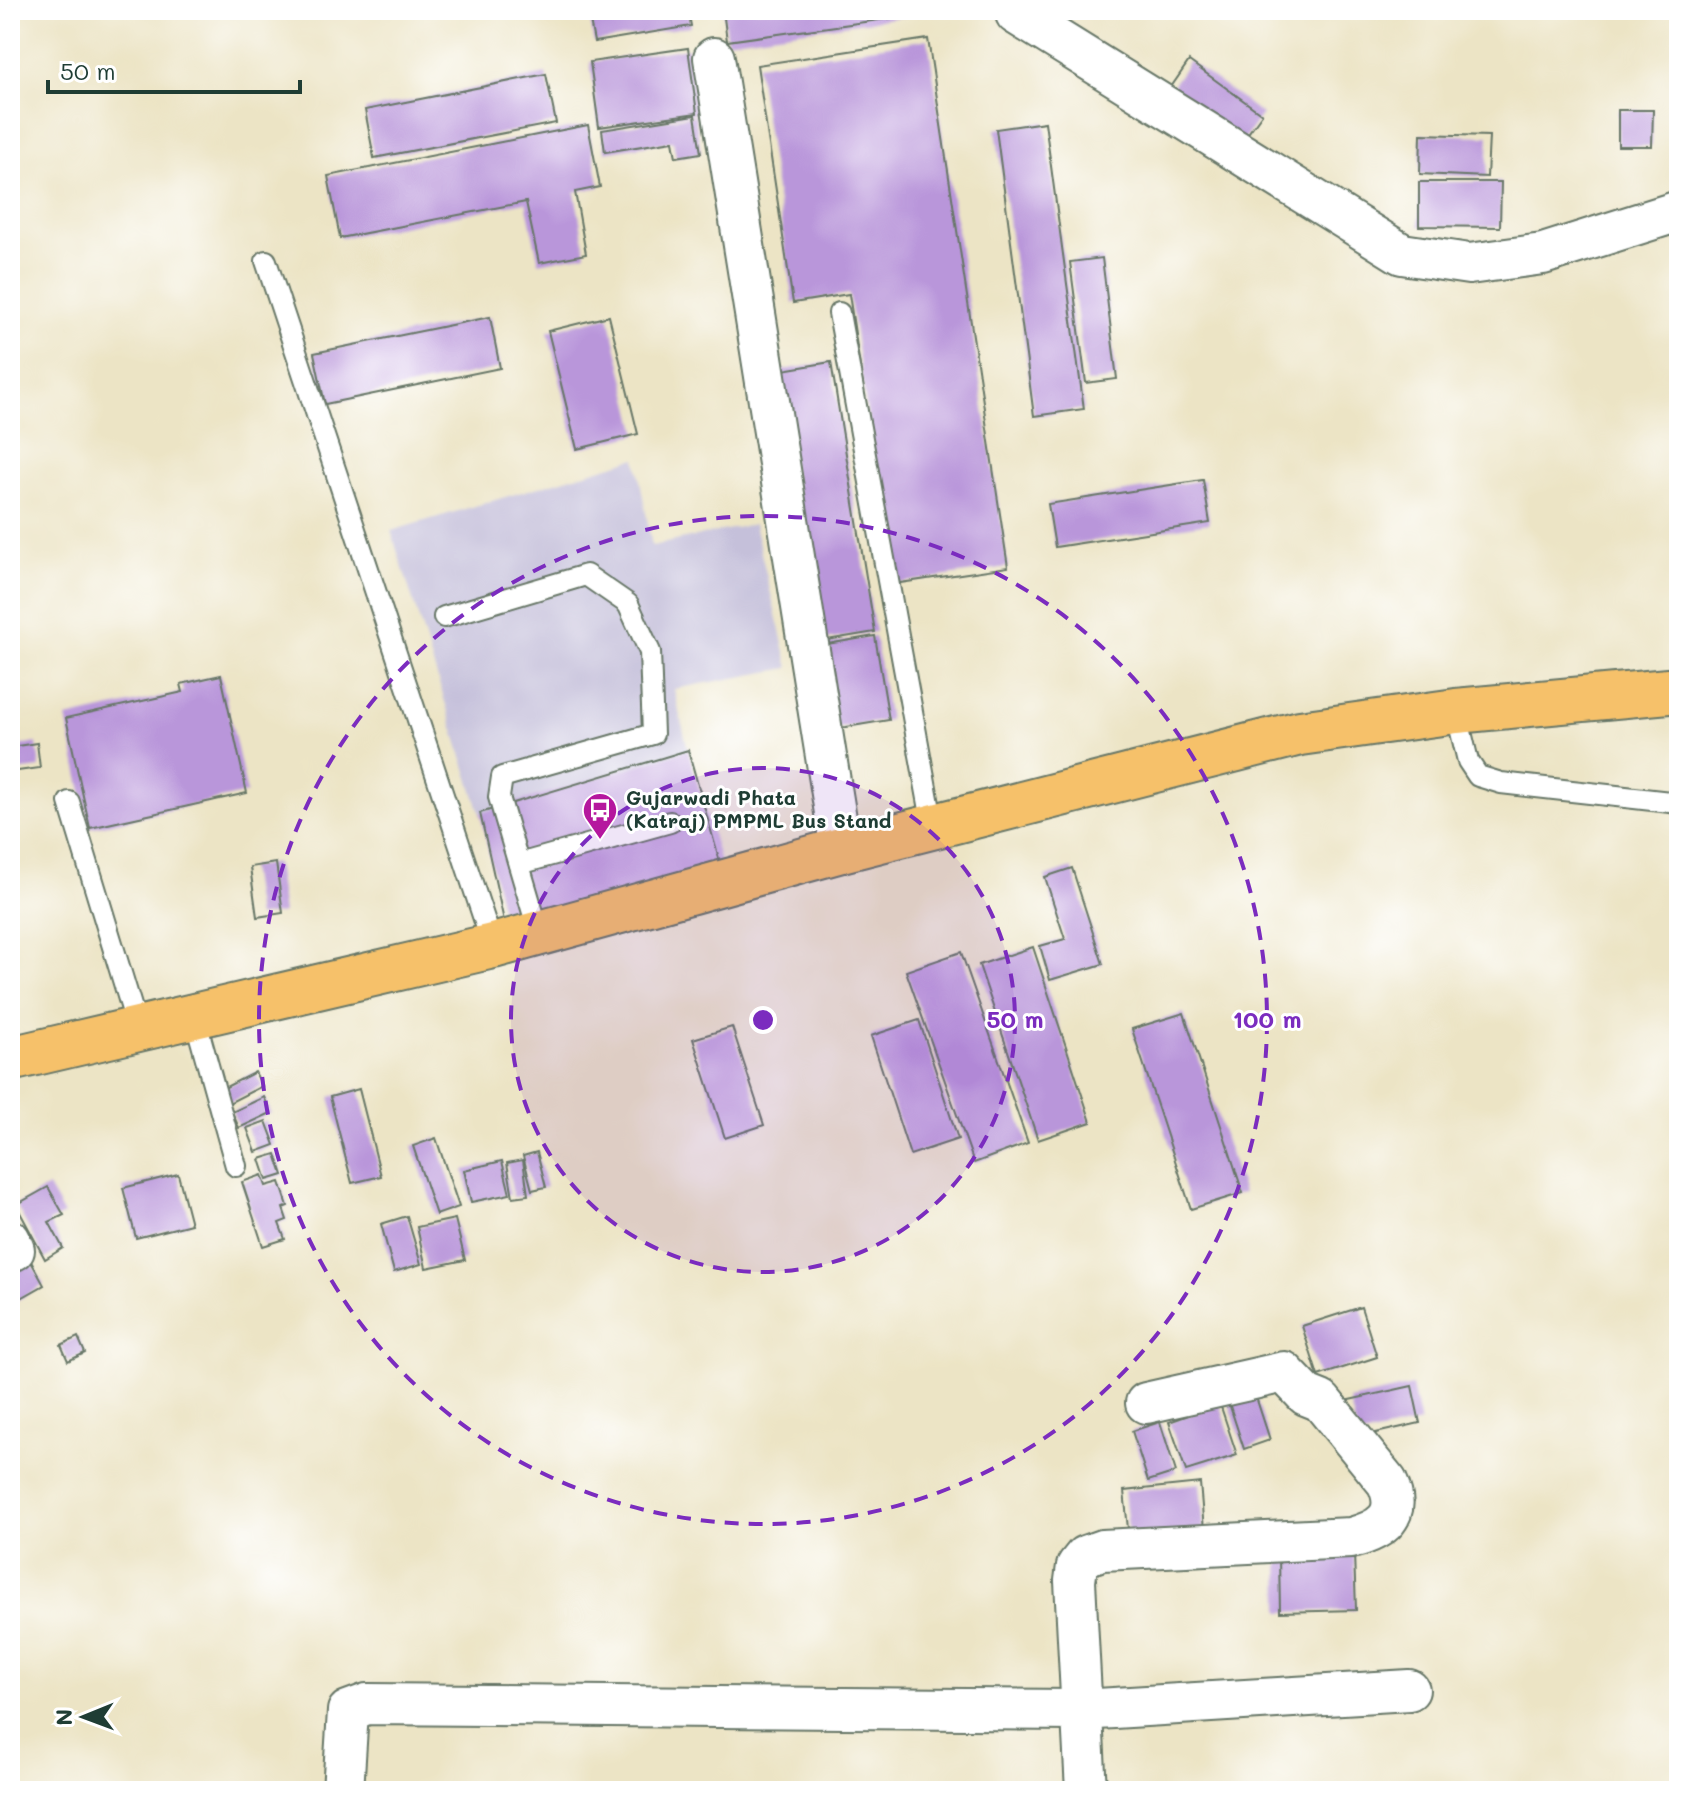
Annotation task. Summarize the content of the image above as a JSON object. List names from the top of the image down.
{
  "places": {
    "bus stop": ["Gujarwadi Phata (Katraj) PMPML Bus Stand"]
  },
  "scale_bar": "50 m",
  "north": "left",
  "rings": ["50 m", "100 m"]
}
